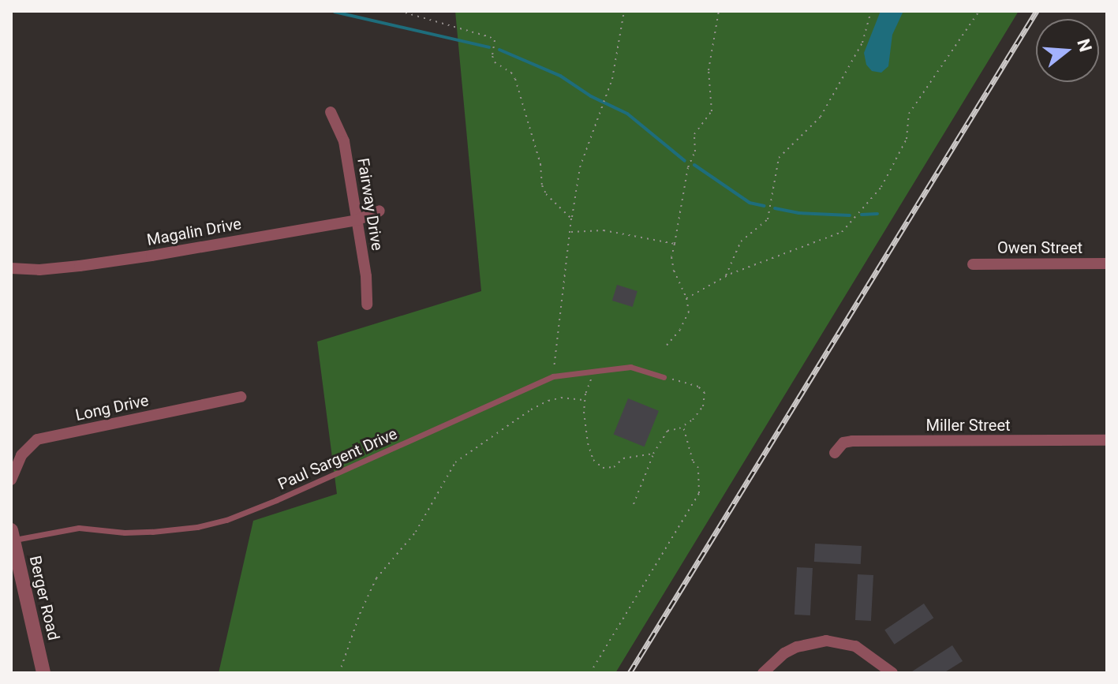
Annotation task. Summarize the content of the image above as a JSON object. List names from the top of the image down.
{
  "streets": {
    "street": [
      "Fairway Drive",
      "Magalin Drive",
      "Owen Street",
      "Long Drive",
      "Miller Street",
      "Berger Road"
    ],
    "lane": ["Paul Sargent Drive"]
  },
  "crossings": [
    ["Fairway Drive", "Magalin Drive"],
    ["Paul Sargent Drive", "Berger Road"]
  ],
  "north": "right"
}
